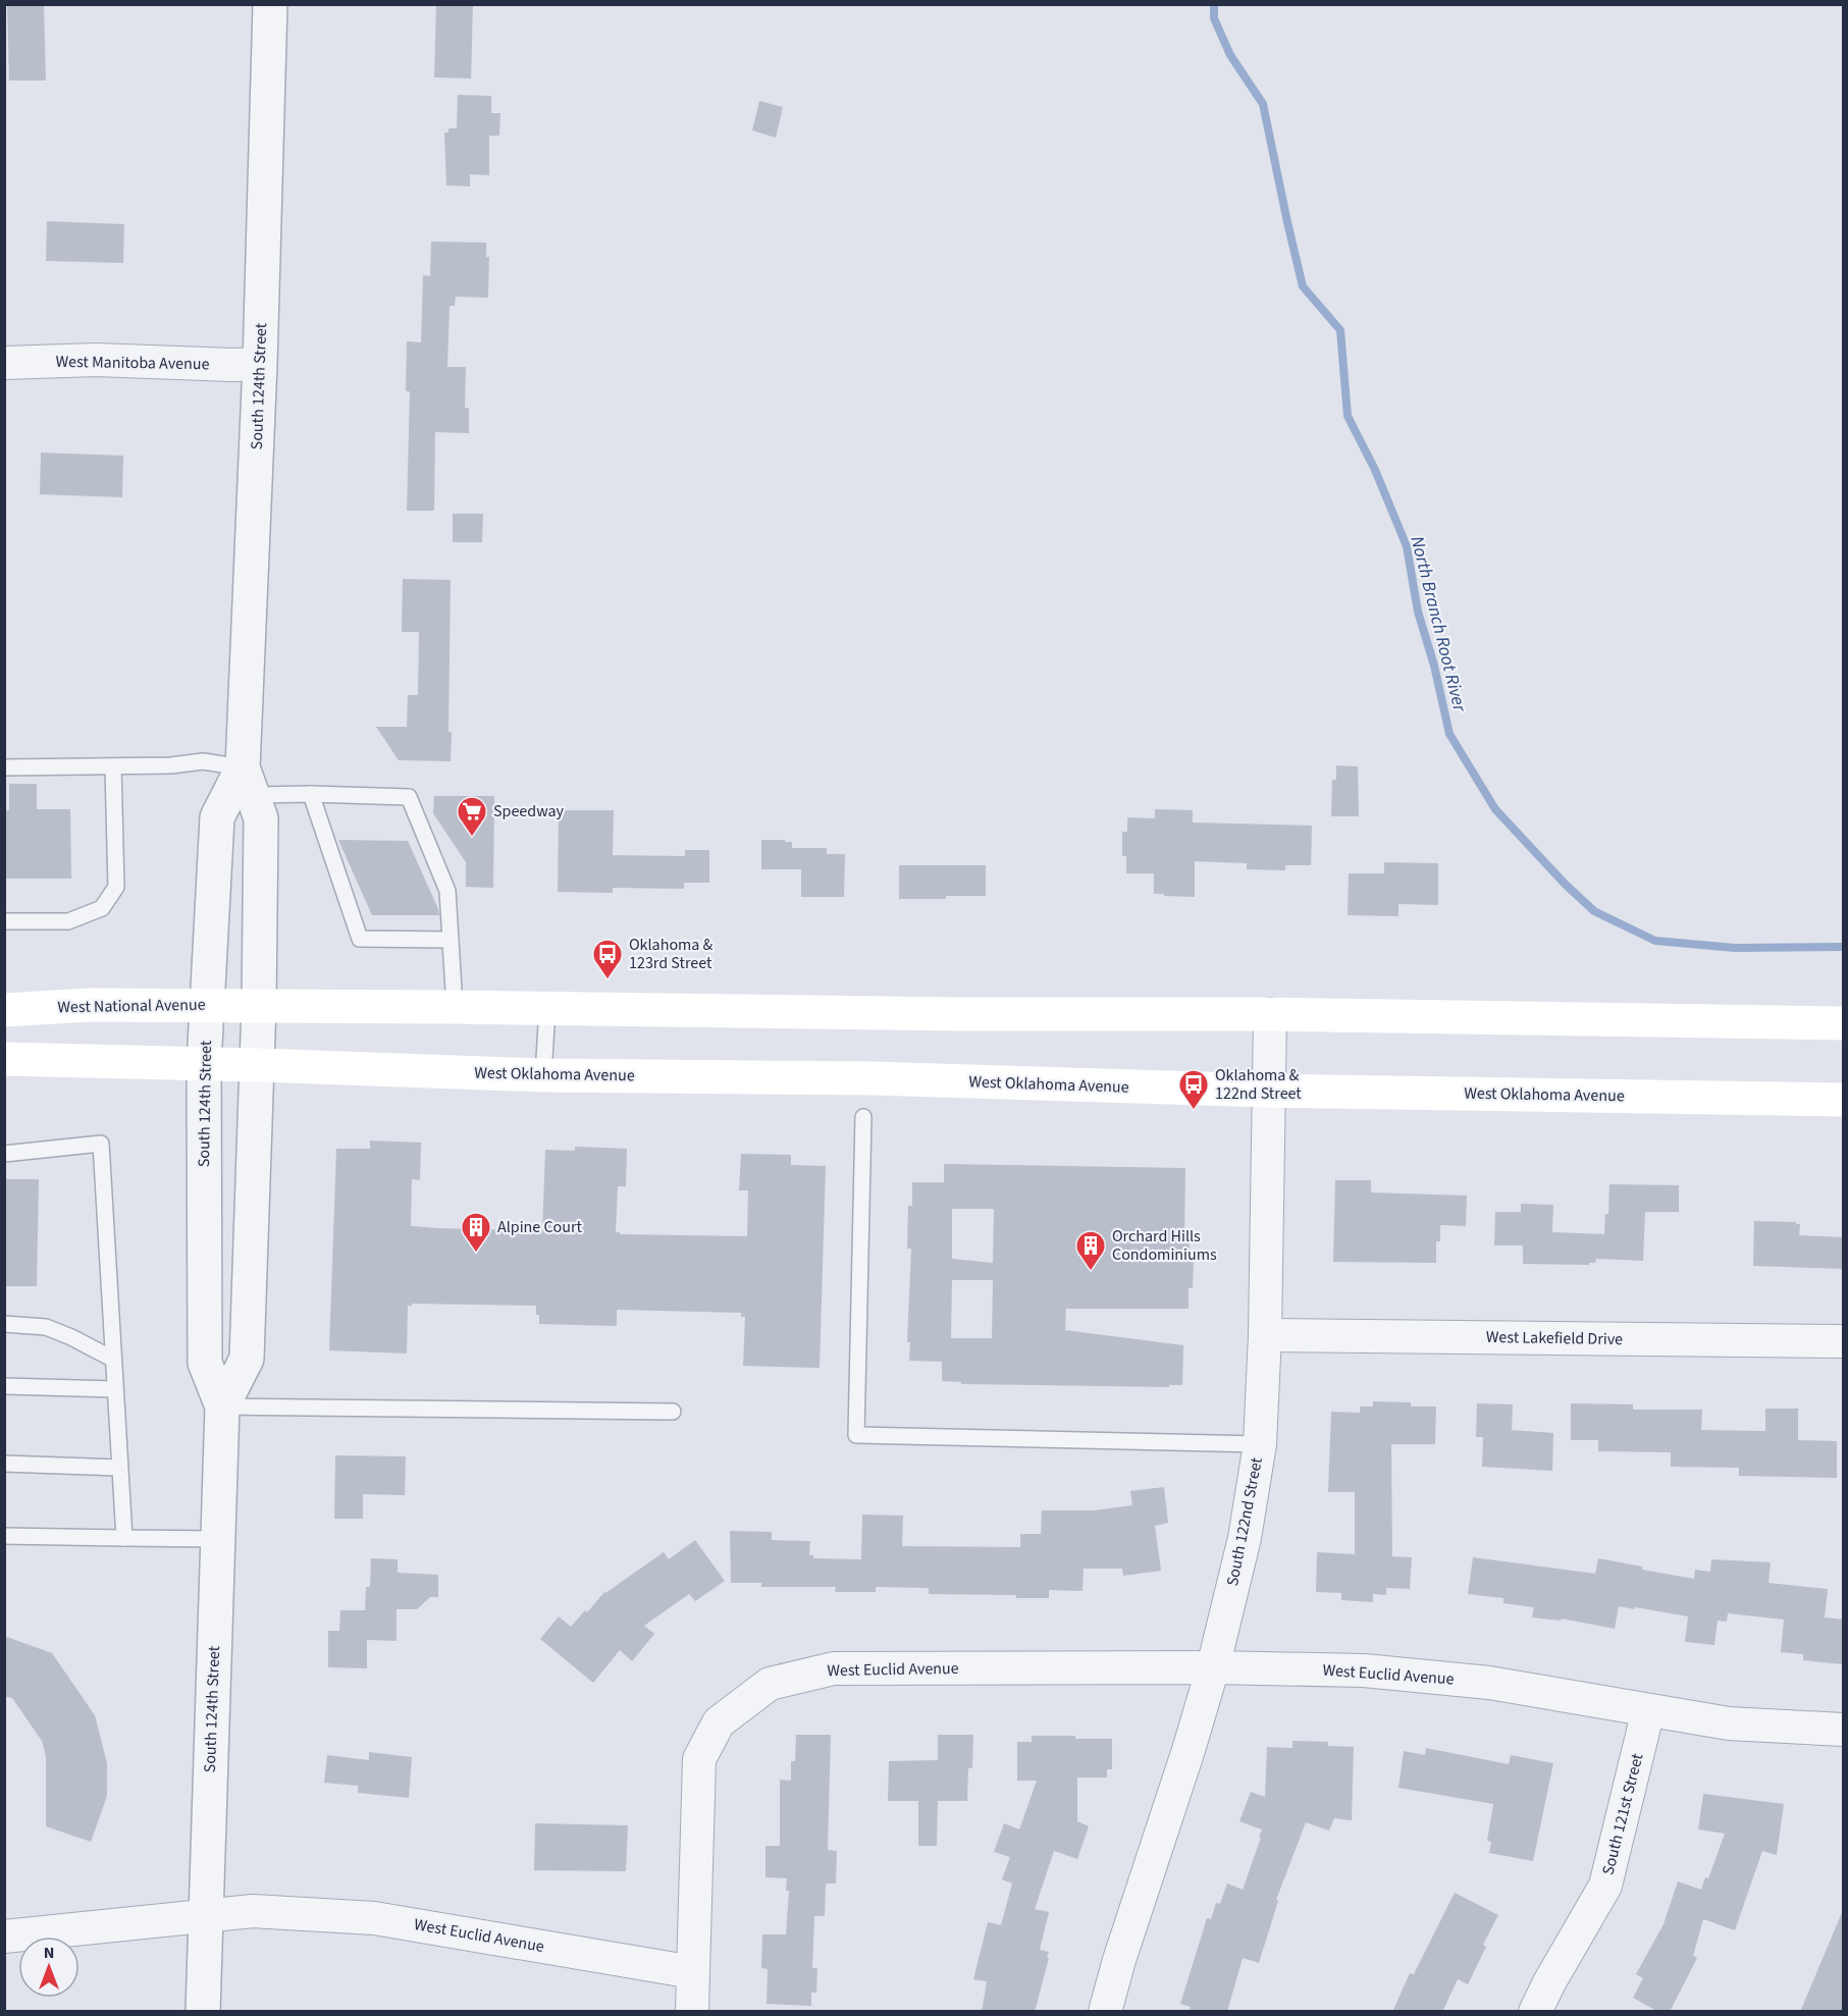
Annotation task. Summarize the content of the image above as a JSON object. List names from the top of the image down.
{
  "streets": {
    "main road": ["West National Avenue", "West Oklahoma Avenue"],
    "street": [
      "West Manitoba Avenue",
      "South 124th Street",
      "West Lakefield Drive",
      "South 122nd Street",
      "West Euclid Avenue",
      "South 121st Street"
    ]
  },
  "crossings": [
    ["West Manitoba Avenue", "South 124th Street"],
    ["South 124th Street", "West National Avenue"],
    ["South 124th Street", "West Oklahoma Avenue"],
    ["South 124th Street", "West Euclid Avenue"],
    ["West Oklahoma Avenue", "South 122nd Street"],
    ["West Lakefield Drive", "South 122nd Street"],
    ["South 122nd Street", "West Euclid Avenue"],
    ["West Euclid Avenue", "South 121st Street"]
  ],
  "water": ["North Branch Root River"],
  "places": {
    "supermarket": ["Speedway"],
    "bus stop": ["Oklahoma & 123rd Street", "Oklahoma & 122nd Street"],
    "building": ["Alpine Court", "Orchard Hills Condominiums"]
  },
  "north": "top"
}
